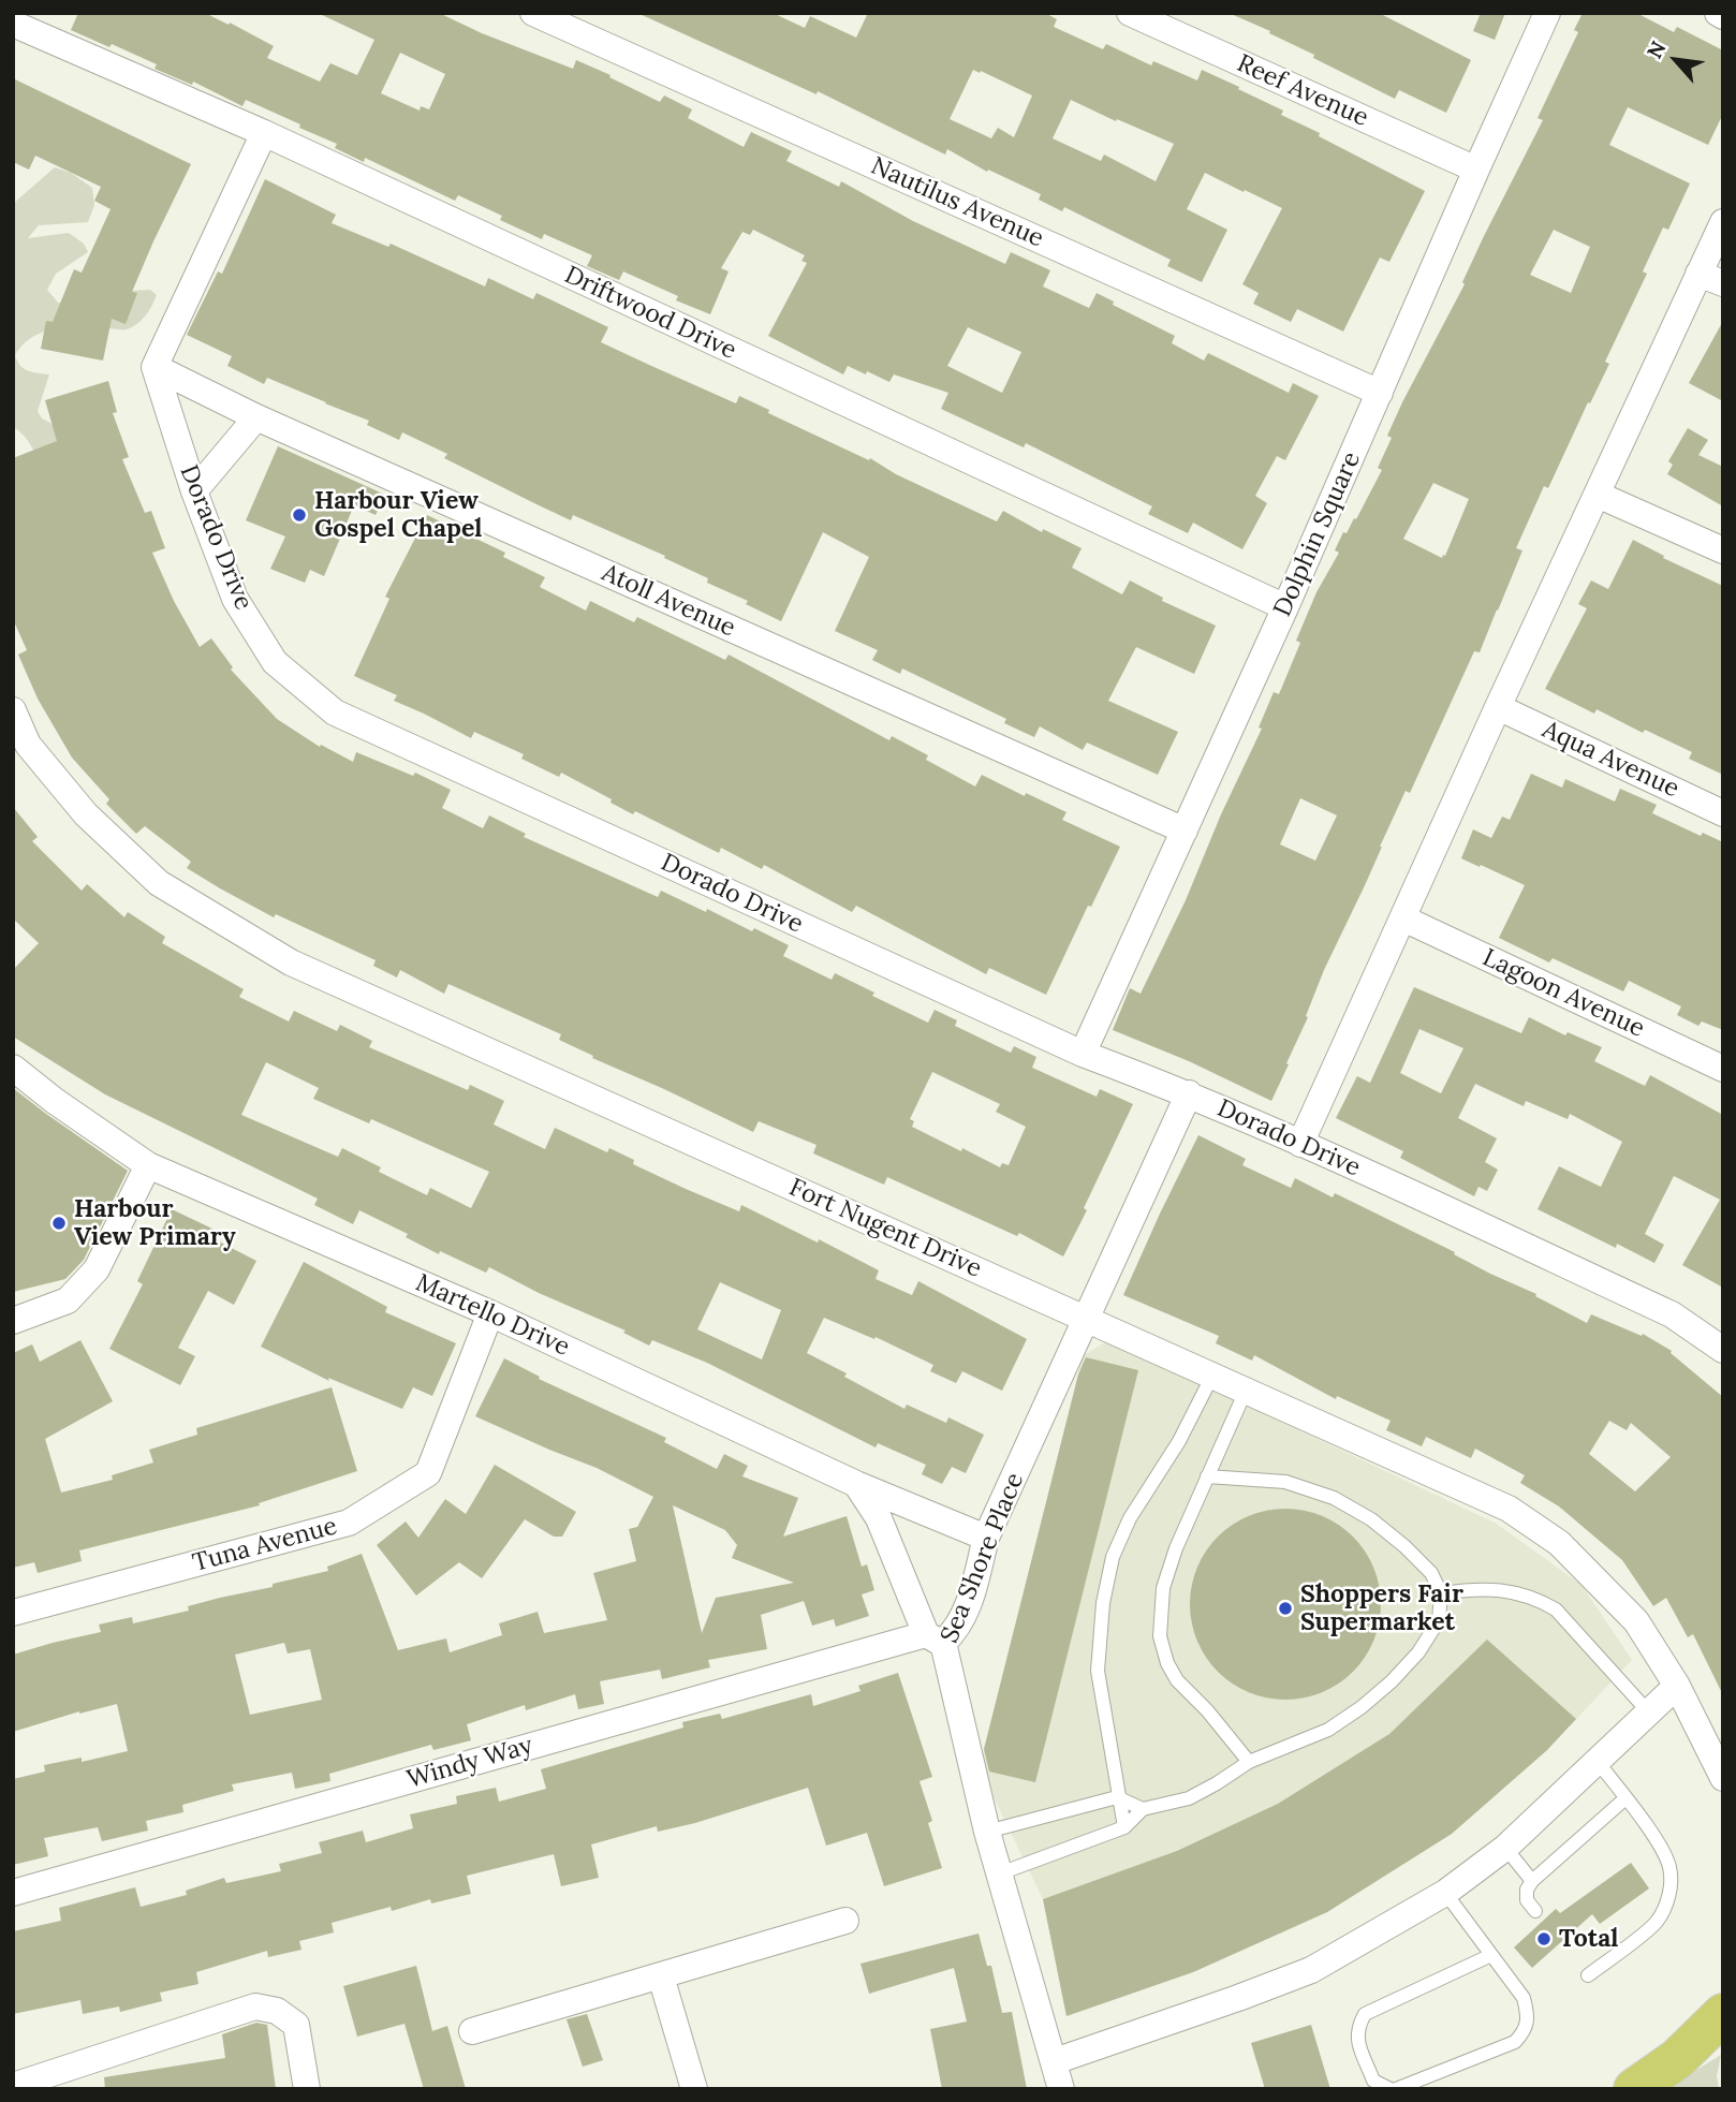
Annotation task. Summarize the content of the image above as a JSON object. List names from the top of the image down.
{
  "streets": {
    "street": [
      "Reef Avenue",
      "Nautilus Avenue",
      "Driftwood Drive",
      "Dolphin Square",
      "Dorado Drive",
      "Atoll Avenue",
      "Aqua Avenue",
      "Lagoon Avenue",
      "Fort Nugent Drive",
      "Martello Drive",
      "Tuna Avenue",
      "Sea Shore Place",
      "Windy Way"
    ]
  },
  "crossings": [
    ["Reef Avenue", "Dolphin Square"],
    ["Nautilus Avenue", "Dolphin Square"],
    ["Driftwood Drive", "Dolphin Square"],
    ["Dolphin Square", "Dorado Drive"],
    ["Dolphin Square", "Atoll Avenue"],
    ["Dorado Drive", "Atoll Avenue"],
    ["Dorado Drive", "Sea Shore Place"],
    ["Fort Nugent Drive", "Sea Shore Place"],
    ["Martello Drive", "Tuna Avenue"],
    ["Martello Drive", "Sea Shore Place"],
    ["Sea Shore Place", "Windy Way"]
  ],
  "places": [
    "Harbour View Gospel Chapel",
    "Harbour View Primary",
    "Shoppers Fair Supermarket",
    "Total"
  ],
  "north": "top left"
}
